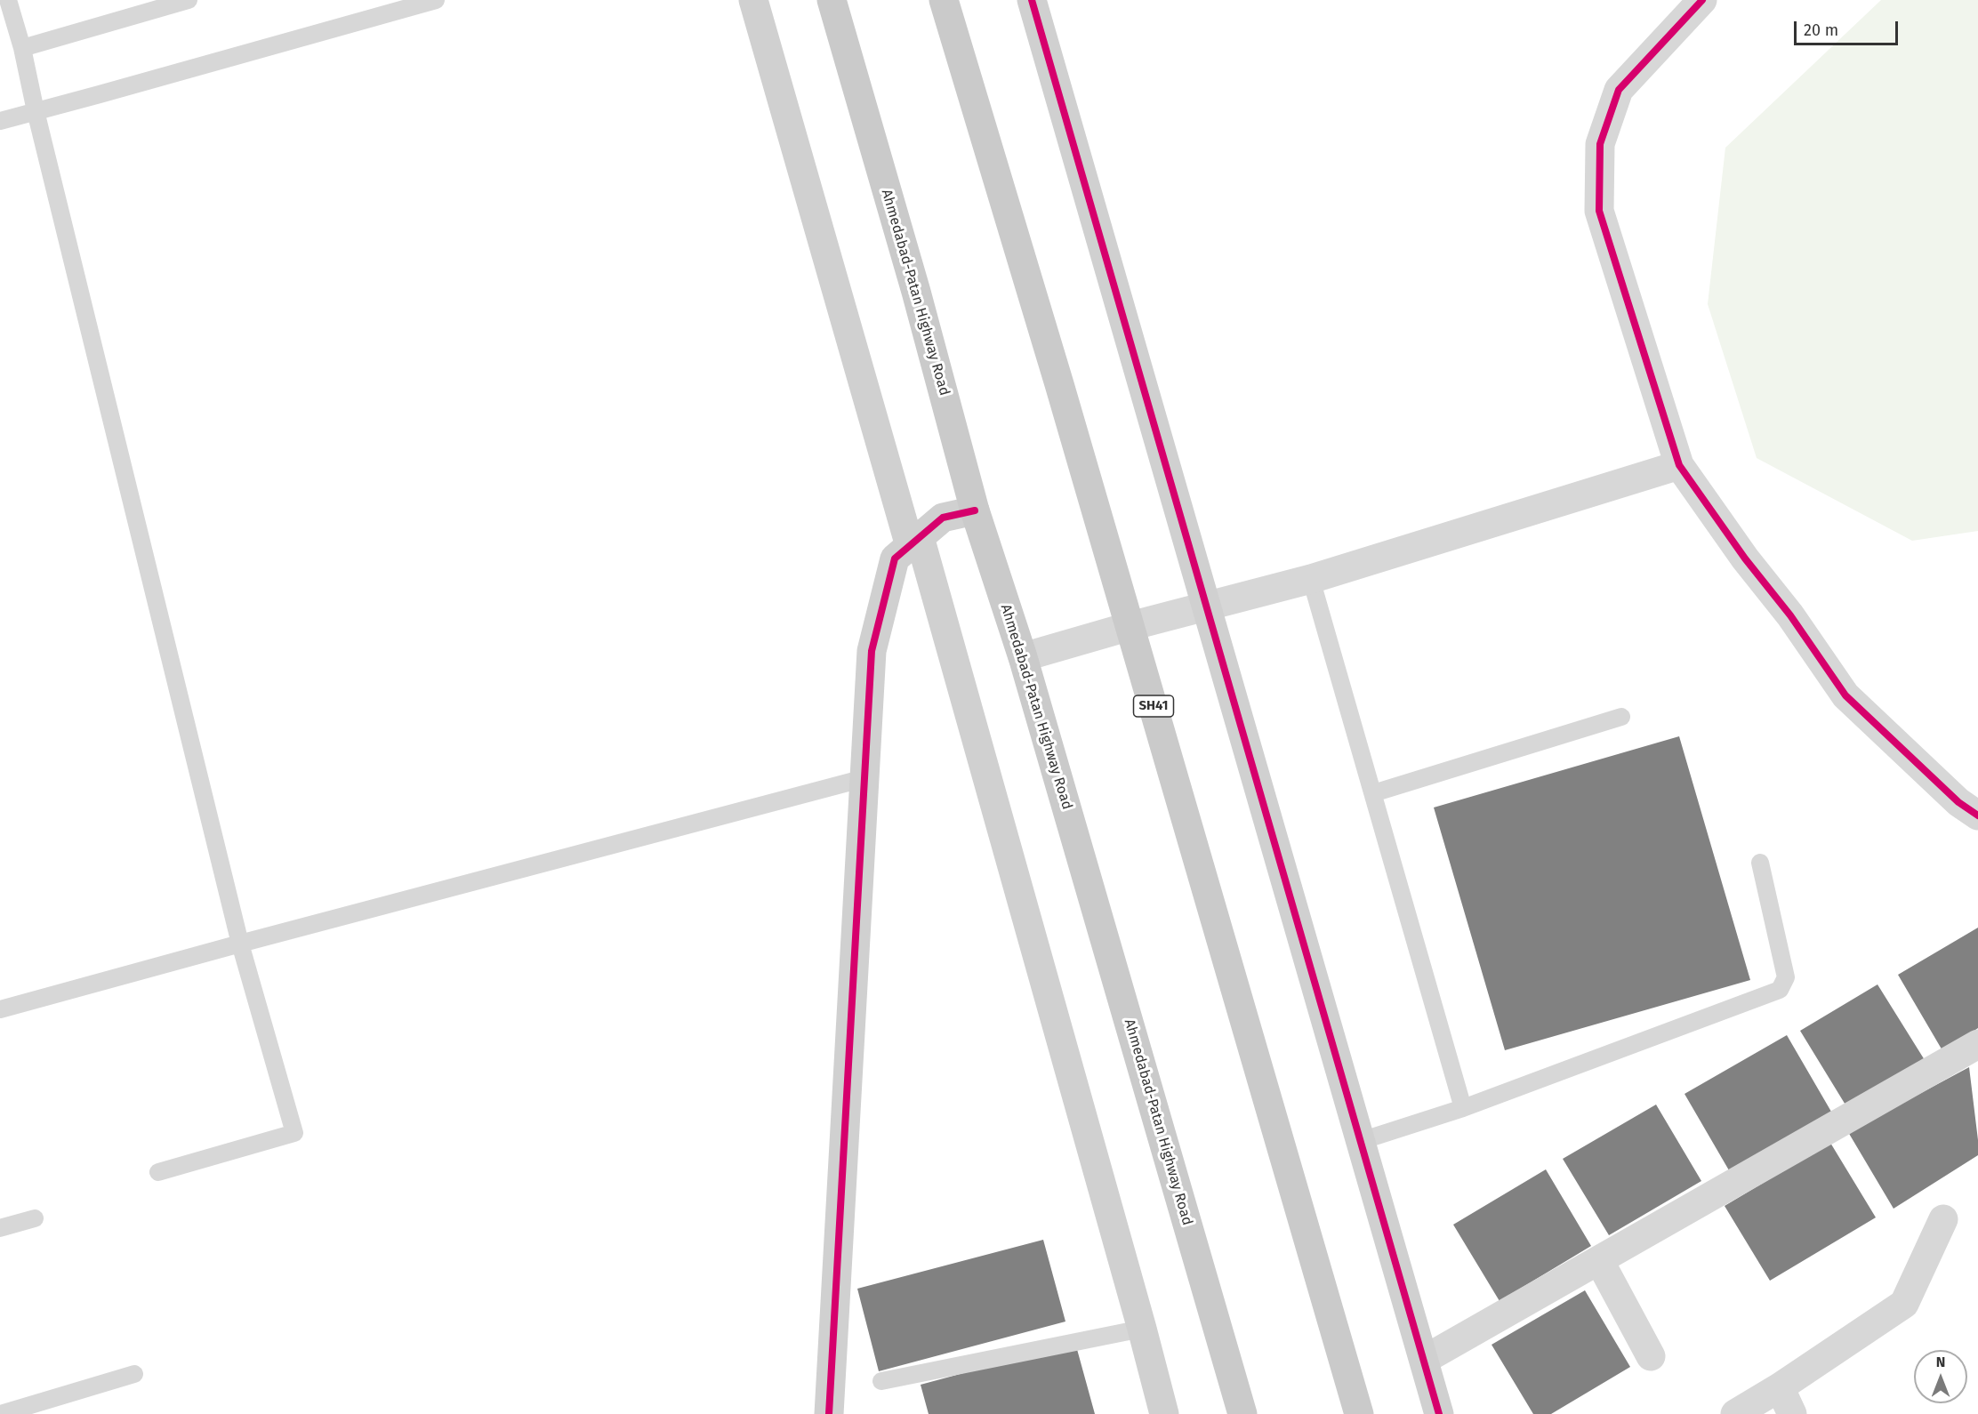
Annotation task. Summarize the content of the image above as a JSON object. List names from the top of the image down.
{
  "streets": {
    "main road": ["Ahmedabad-Patan Highway Road", "SH41"]
  },
  "scale_bar": "20 m",
  "north": "top"
}
